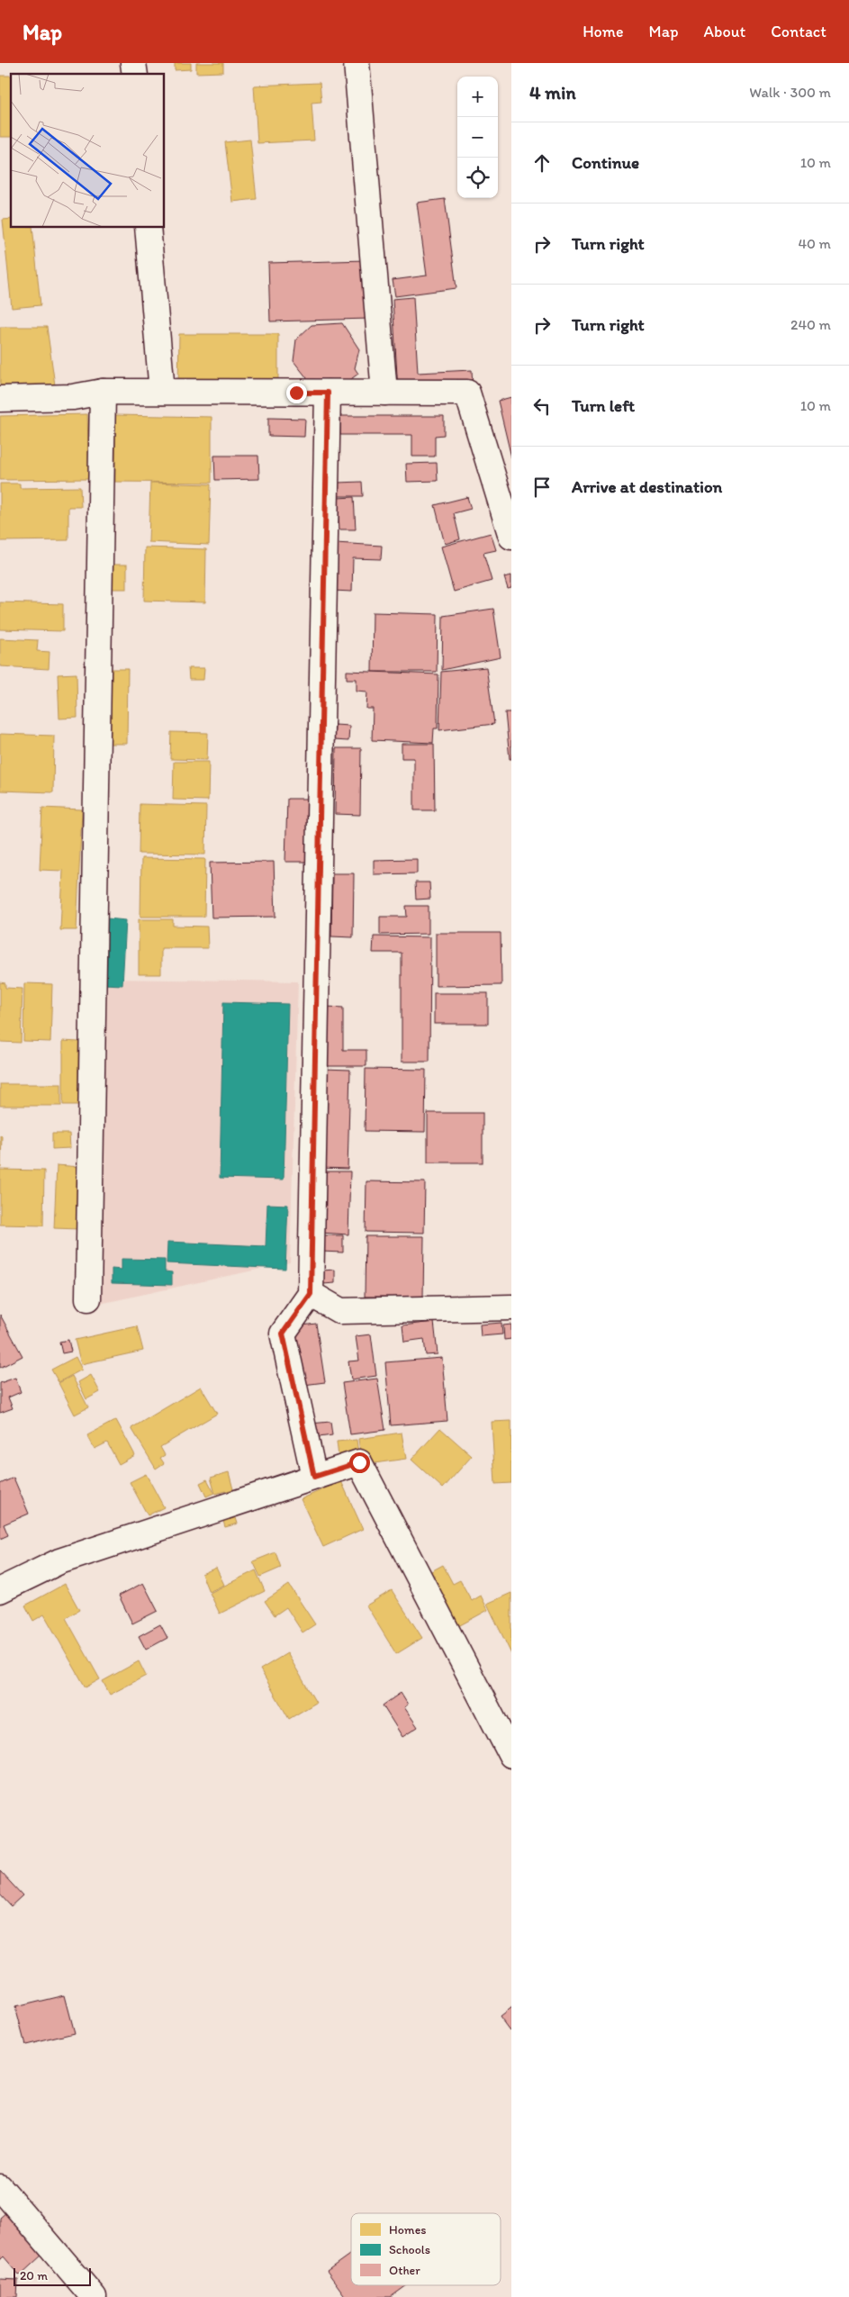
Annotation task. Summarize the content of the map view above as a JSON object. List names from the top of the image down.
{
  "legend": ["Homes", "Schools", "Other"],
  "scale_bar": "20 m",
  "page": {
    "header": "Map",
    "nav": [
      "Home",
      "Map",
      "About",
      "Contact"
    ],
    "heading": ["4 min", "Walk · 300 m"],
    "map_buttons": ["+", "−"],
    "list": [
      ["Continue", "10 m"],
      ["Turn right", "40 m"],
      ["Turn right", "240 m"],
      ["Turn left", "10 m"],
      "Arrive at destination"
    ],
    "scale": "20 m"
  }
}
